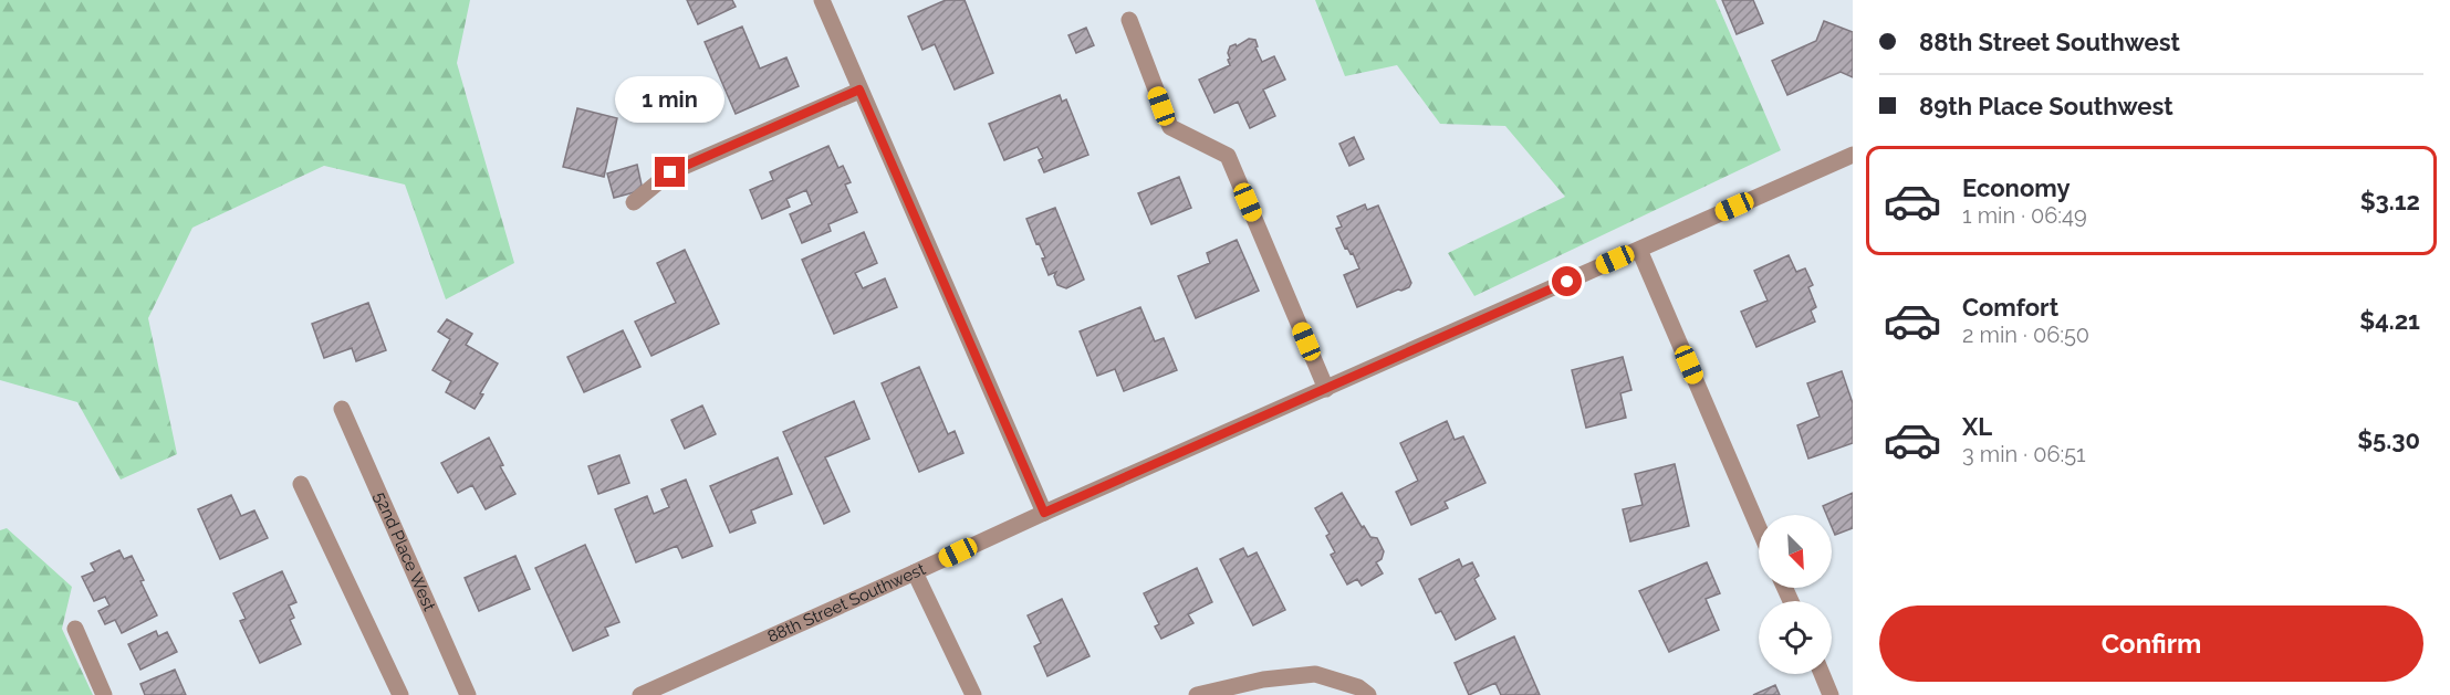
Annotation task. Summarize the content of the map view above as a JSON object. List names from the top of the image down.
{
  "streets": {
    "street": ["52nd Place West", "88th Street Southwest"]
  },
  "north": "bottom right",
  "page": {
    "banner": ["88th Street Southwest", "89th Place Southwest"],
    "bubble": "1 min",
    "list": [
      {
        "name": "Economy",
        "note": "1 min · 06:49",
        "value": "$3.12"
      },
      {
        "name": "Comfort",
        "note": "2 min · 06:50",
        "value": "$4.21"
      },
      {
        "name": "XL",
        "note": "3 min · 06:51",
        "value": "$5.30"
      }
    ],
    "buttons": "Confirm"
  }
}
